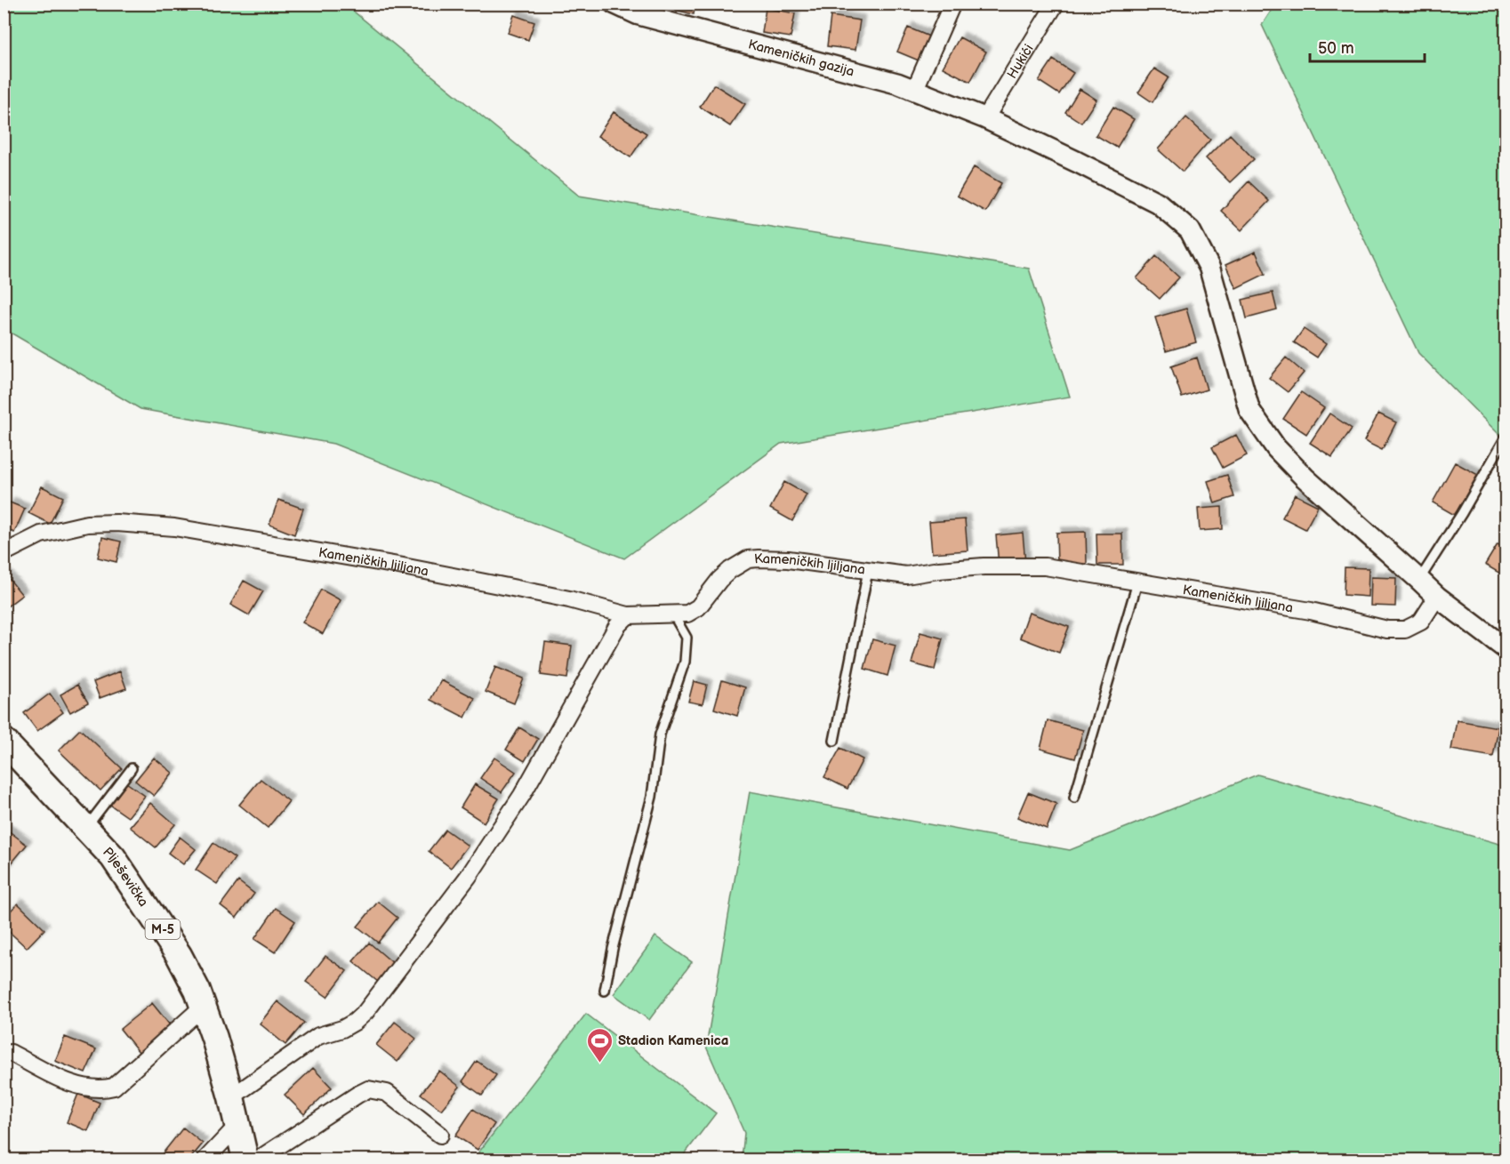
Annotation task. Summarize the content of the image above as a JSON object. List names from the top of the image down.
{
  "streets": {
    "main road": ["Plješevička", "M-5"],
    "street": ["Kameničkih gazija", "Hukići", "Kameničkih ljiljana"]
  },
  "crossings": [
    ["Kameničkih gazija", "Hukići"],
    ["Kameničkih gazija", "Kameničkih ljiljana"]
  ],
  "places": {
    "sports": ["Stadion Kamenica"]
  },
  "scale_bar": "50 m"
}
